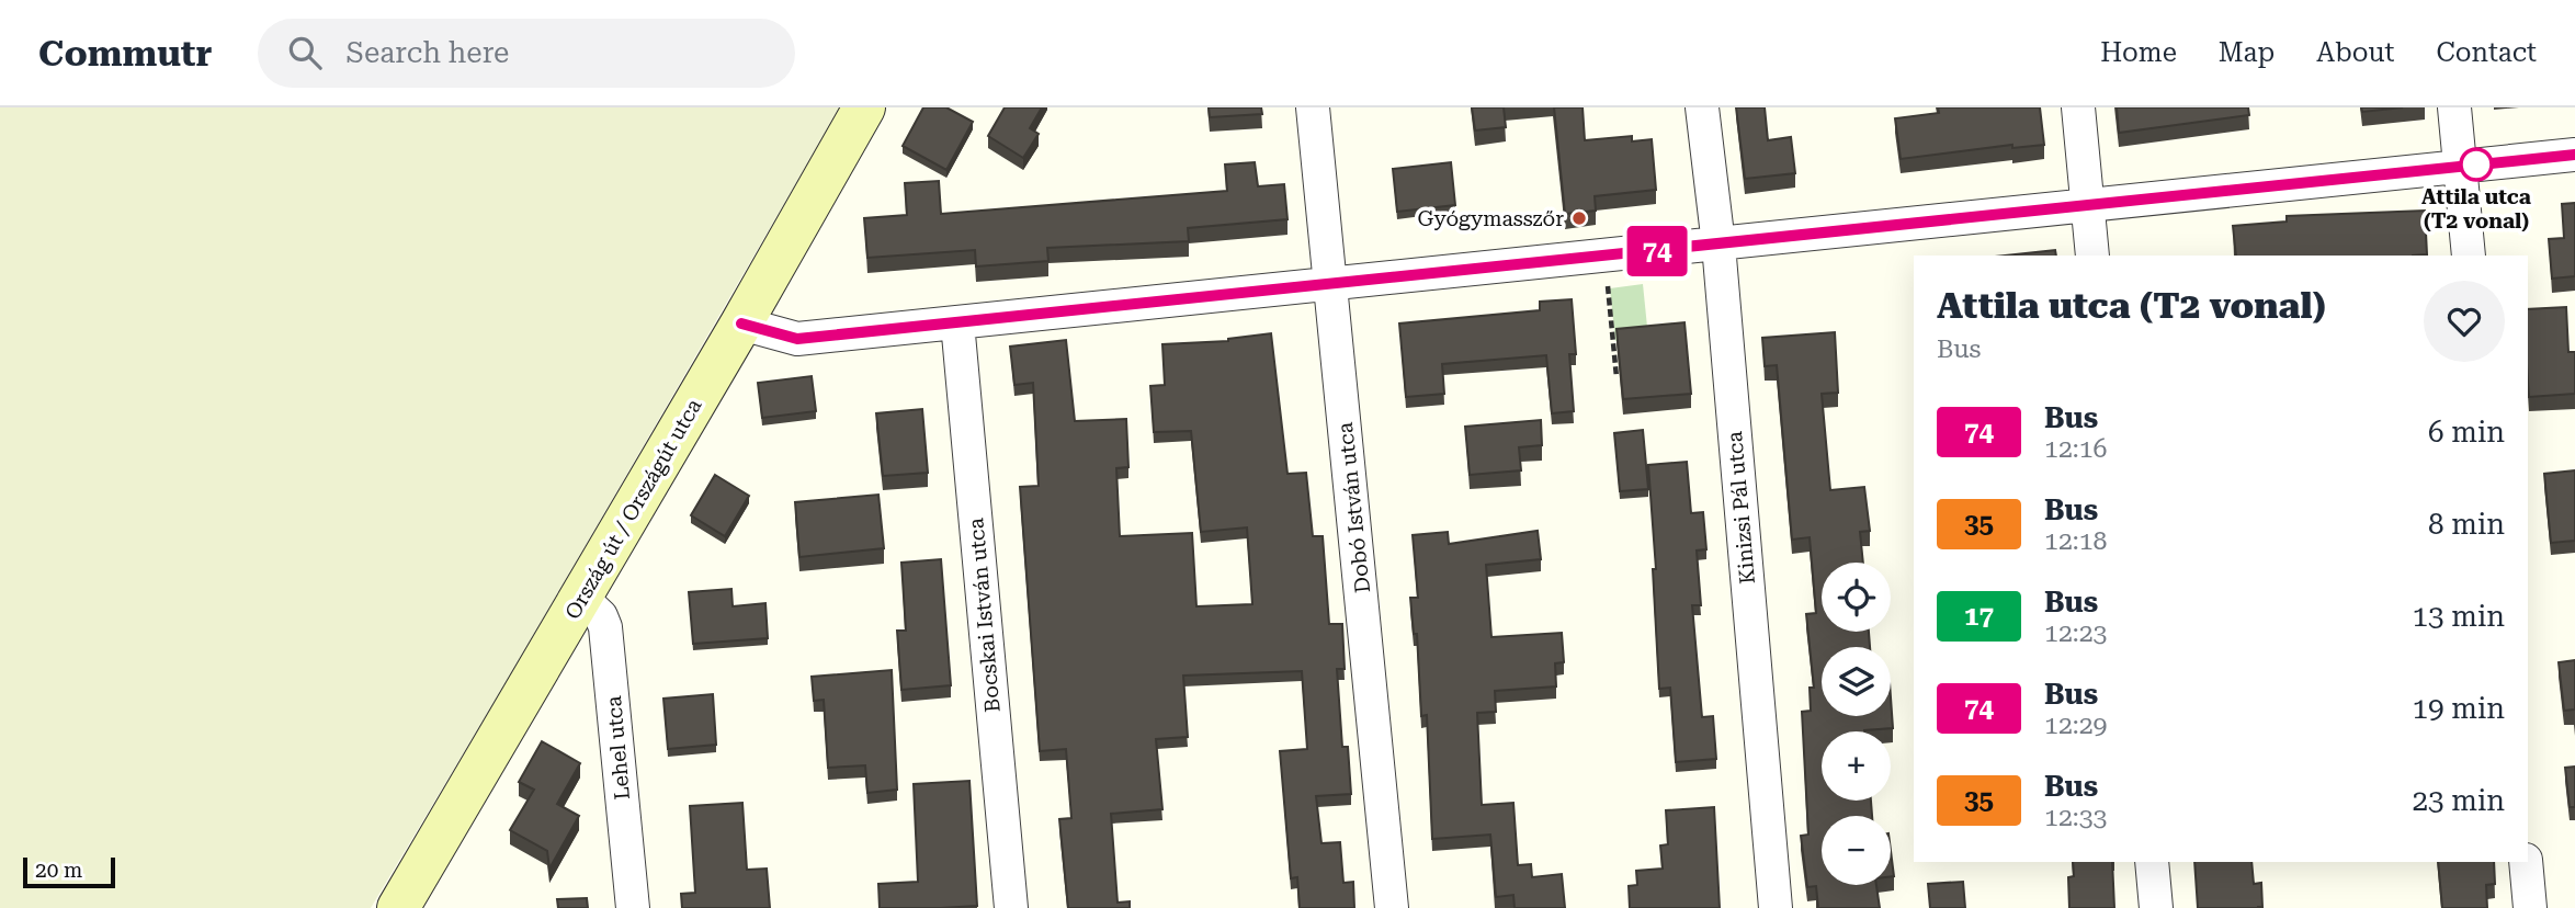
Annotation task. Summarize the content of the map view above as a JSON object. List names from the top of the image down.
{
  "streets": {
    "main road": ["Ország út / Országút utca"],
    "street": [
      "Dobó István utca",
      "Kinizsi Pál utca",
      "Bocskai István utca",
      "Lehel utca"
    ]
  },
  "crossings": [
    ["Ország út / Országút utca", "Lehel utca"]
  ],
  "places": ["Attila utca (T2 vonal)", "Gyógymasszőr"],
  "lines": ["bus line 74"],
  "scale_bar": "20 m",
  "page": {
    "header": "Commutr",
    "search": "Search here",
    "nav": [
      "Home",
      "Map",
      "About",
      "Contact"
    ],
    "on_map": "74",
    "heading": ["Attila utca (T2 vonal)", "Bus"],
    "list": [
      {
        "mark": "74",
        "name": "Bus",
        "note": "12:16",
        "value": "6 min"
      },
      {
        "mark": "35",
        "name": "Bus",
        "note": "12:18",
        "value": "8 min"
      },
      {
        "mark": "17",
        "name": "Bus",
        "note": "12:23",
        "value": "13 min"
      },
      {
        "mark": "74",
        "name": "Bus",
        "note": "12:29",
        "value": "19 min"
      },
      {
        "mark": "35",
        "name": "Bus",
        "note": "12:33",
        "value": "23 min"
      }
    ],
    "map_buttons": ["+", "−"],
    "scale": "20 m"
  }
}
